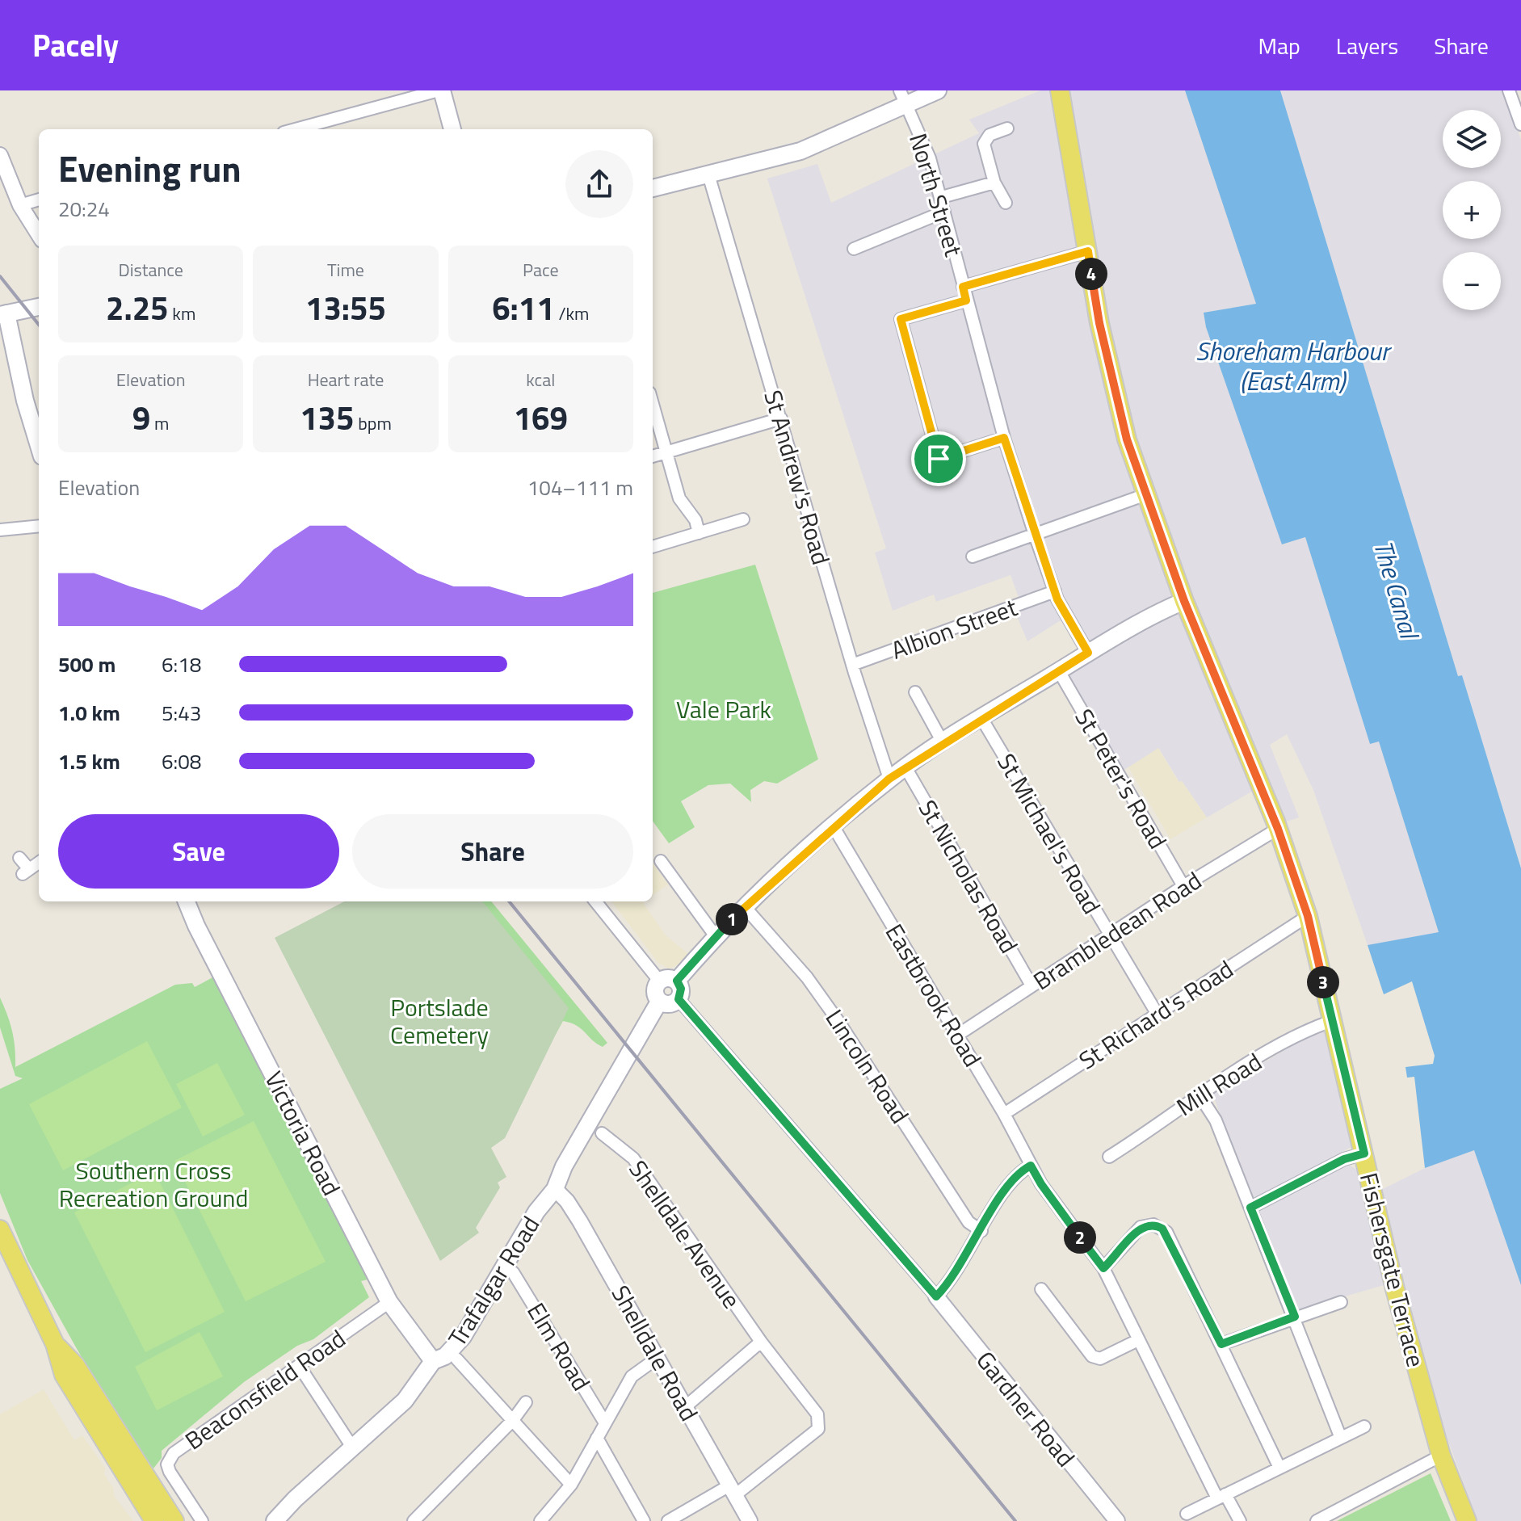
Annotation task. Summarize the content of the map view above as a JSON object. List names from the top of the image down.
{
  "streets": {
    "main road": ["Victoria Road", "Fishersgate Terrace", "Trafalgar Road"],
    "street": [
      "North Street",
      "St Andrew's Road",
      "Albion Street",
      "St Peter's Road",
      "St Michael's Road",
      "St Nicholas Road",
      "Brambledean Road",
      "Eastbrook Road",
      "St Richard's Road",
      "Lincoln Road",
      "Mill Road",
      "Shelldale Avenue",
      "Elm Road",
      "Shelldale Road",
      "Beaconsfield Road",
      "Gardner Road"
    ]
  },
  "crossings": [
    ["North Street", "Albion Street"],
    ["St Andrew's Road", "Albion Street"],
    ["St Peter's Road", "Brambledean Road"],
    ["St Michael's Road", "Brambledean Road"],
    ["St Michael's Road", "St Richard's Road"],
    ["St Nicholas Road", "Brambledean Road"],
    ["Brambledean Road", "Eastbrook Road"],
    ["Brambledean Road", "Fishersgate Terrace"],
    ["Eastbrook Road", "St Richard's Road"],
    ["St Richard's Road", "Fishersgate Terrace"],
    ["Mill Road", "Fishersgate Terrace"],
    ["Victoria Road", "Trafalgar Road"],
    ["Victoria Road", "Beaconsfield Road"],
    ["Shelldale Avenue", "Shelldale Road"],
    ["Trafalgar Road", "Shelldale Road"]
  ],
  "water": ["Shoreham Harbour (East Arm)", "The Canal"],
  "parks": ["Vale Park", "Portslade Cemetery", "Southern Cross Recreation Ground"],
  "page": {
    "header": "Pacely",
    "nav": ["Map", "Layers", "Share"],
    "map_buttons": ["+", "−"],
    "heading": ["Evening run", "20:24"],
    "stats": [
      ["Distance", "2.25 km"],
      ["Time", "13:55"],
      ["Pace", "6:11 /km"],
      ["Elevation", "9 m"],
      ["Heart rate", "135 bpm"],
      ["kcal", "169"]
    ],
    "pins": [
      "4",
      "1",
      "3",
      "2"
    ],
    "chart": ["Elevation", "104–111 m"],
    "list": [
      {
        "name": "500 m",
        "note": "6:18"
      },
      {
        "name": "1.0 km",
        "note": "5:43"
      },
      {
        "name": "1.5 km",
        "note": "6:08"
      }
    ],
    "buttons": ["Save", "Share"]
  }
}
